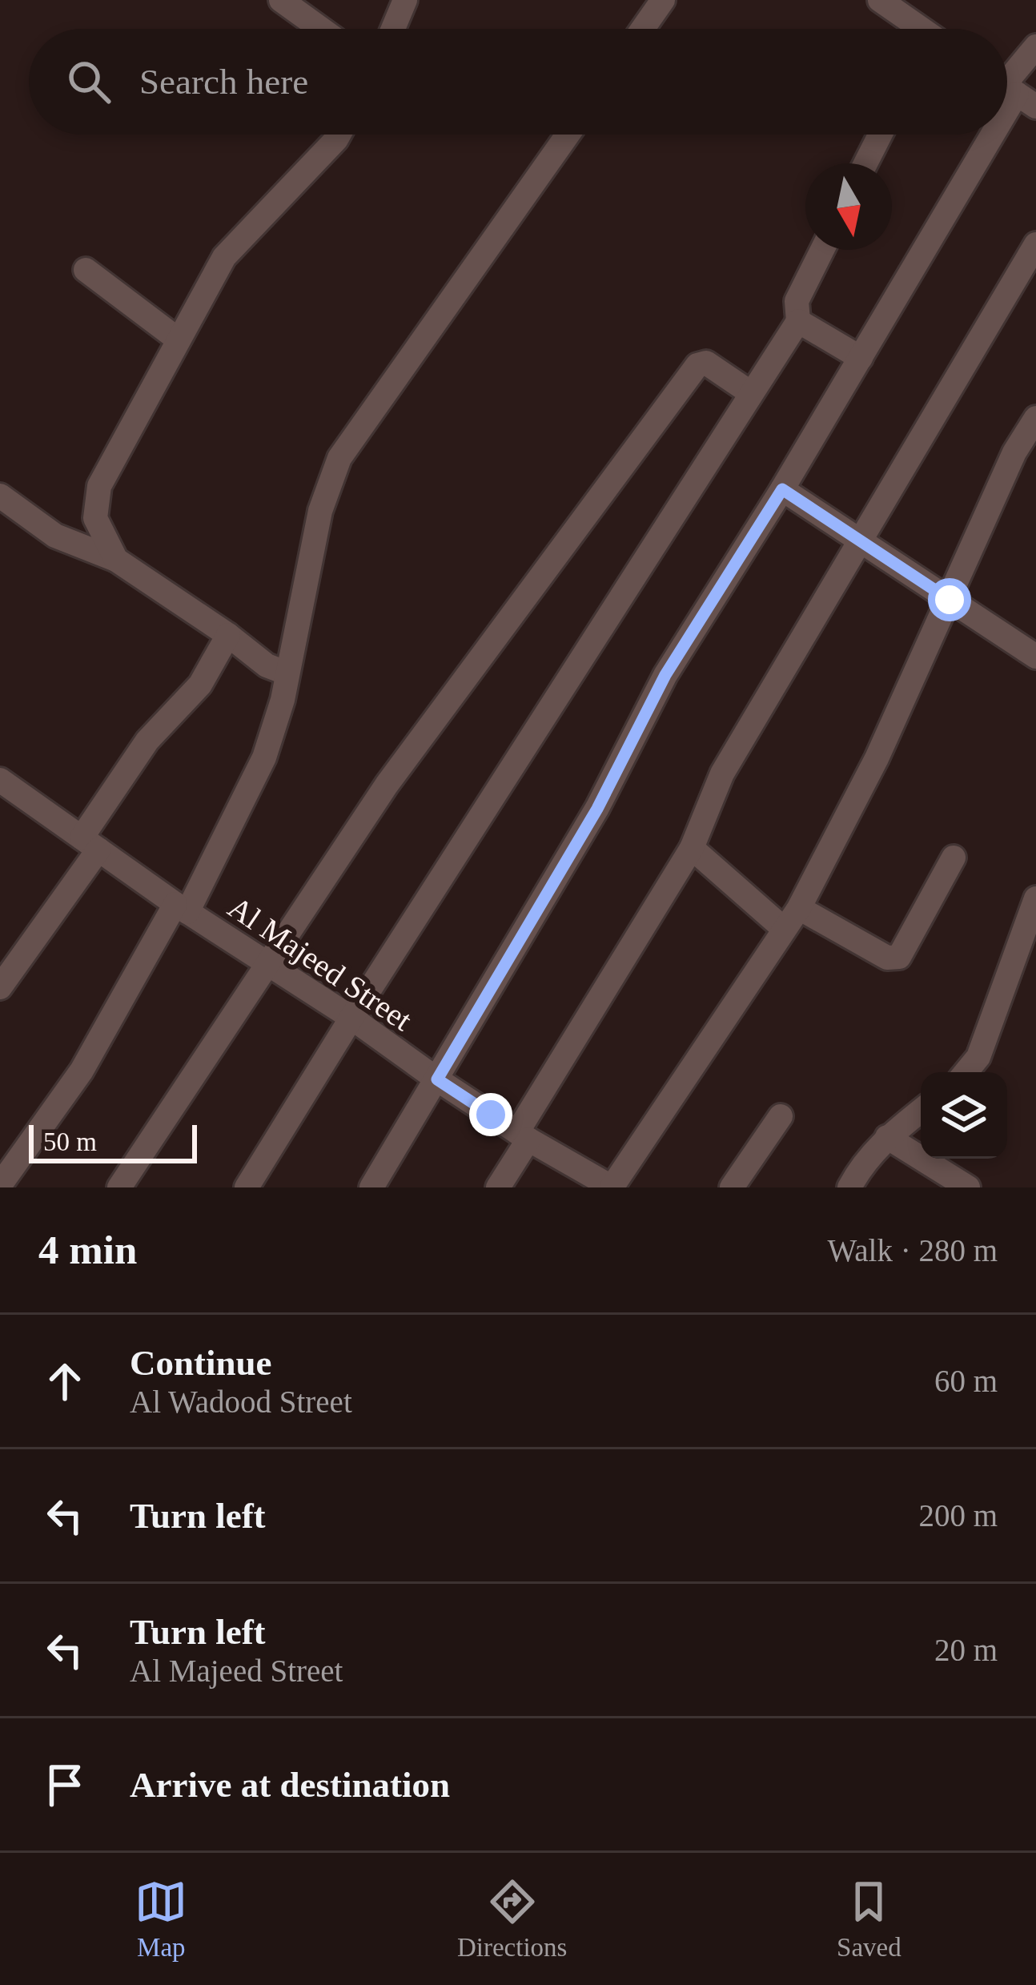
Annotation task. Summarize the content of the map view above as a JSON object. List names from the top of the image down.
{
  "streets": {
    "street": ["Al Majeed Street"]
  },
  "scale_bar": "50 m",
  "north": "bottom",
  "page": {
    "search": "Search here",
    "scale": "50 m",
    "heading": ["4 min", "Walk · 280 m"],
    "list": [
      ["Continue", "Al Wadood Street", "60 m"],
      ["Turn left", "200 m"],
      ["Turn left", "Al Majeed Street", "20 m"],
      "Arrive at destination"
    ],
    "nav": ["Map", "Directions", "Saved"]
  }
}
